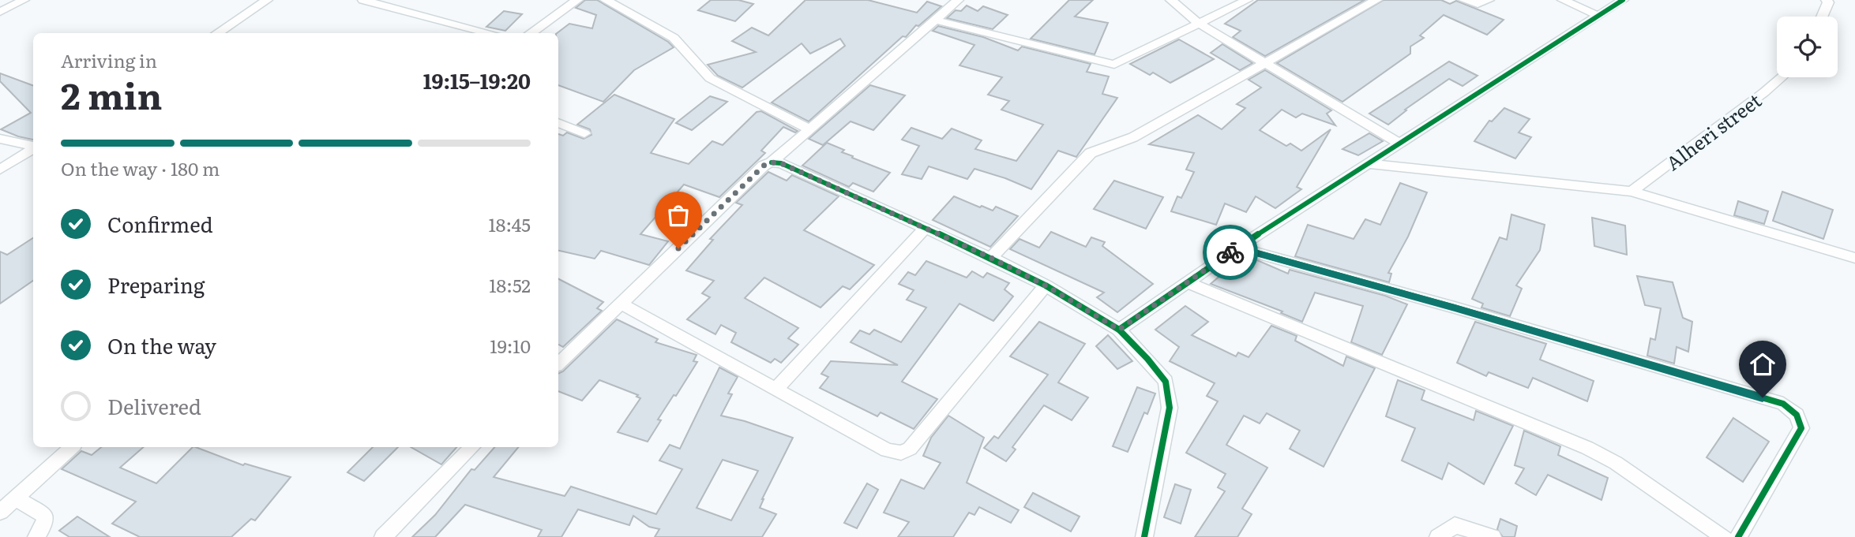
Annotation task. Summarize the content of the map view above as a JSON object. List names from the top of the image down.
{
  "streets": {
    "street": ["Alheri street"]
  },
  "page": {
    "heading": ["2 min", "Arriving in", "19:15–19:20"],
    "bar": "On the way · 180 m",
    "list": [
      ["Confirmed", "18:45"],
      ["Preparing", "18:52"],
      ["On the way", "19:10"],
      "Delivered"
    ]
  }
}
